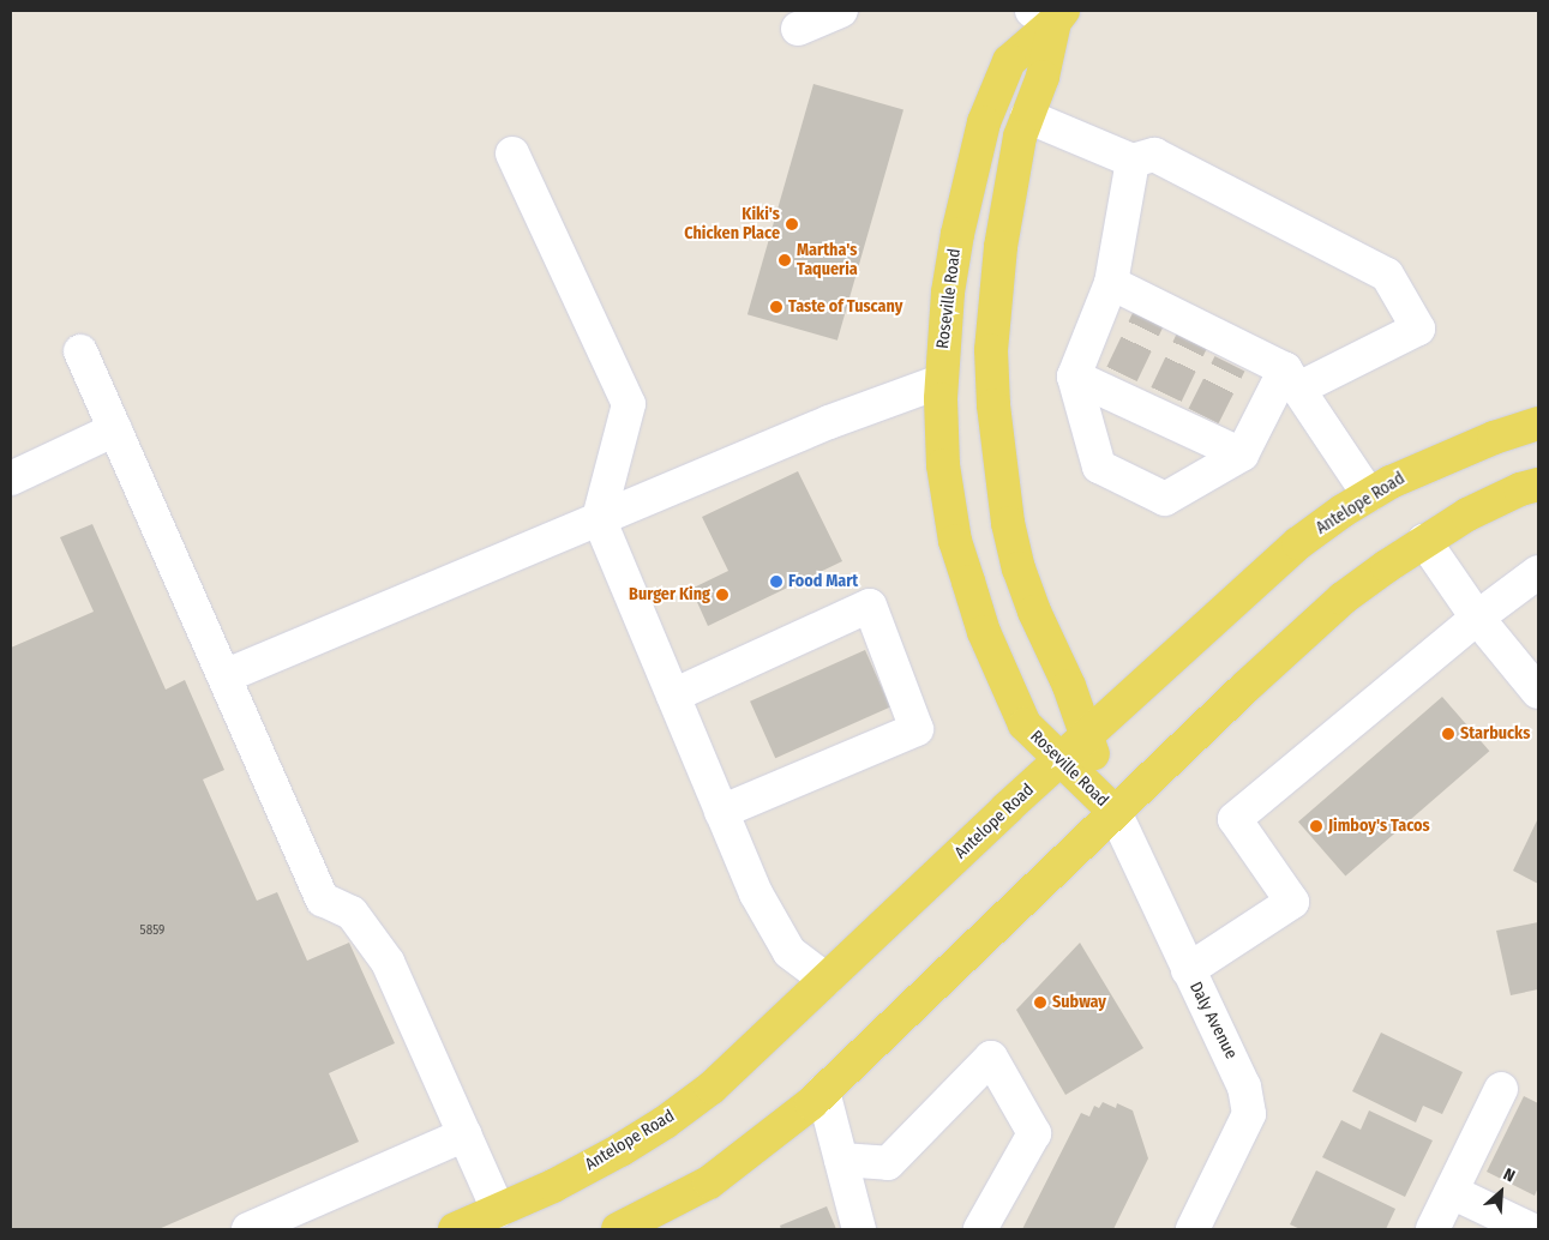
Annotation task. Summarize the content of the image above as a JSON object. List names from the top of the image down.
{
  "streets": {
    "main road": ["Roseville Road", "Antelope Road"],
    "street": ["Daly Avenue"]
  },
  "crossings": [
    ["Roseville Road", "Antelope Road"],
    ["Roseville Road", "Daly Avenue"]
  ],
  "places": [
    "Kiki's Chicken Place",
    "Martha's Taqueria",
    "Taste of Tuscany",
    "Food Mart",
    "Burger King",
    "Starbucks",
    "Jimboy's Tacos",
    "Subway"
  ],
  "house_numbers": ["5859"],
  "north": "top right"
}
